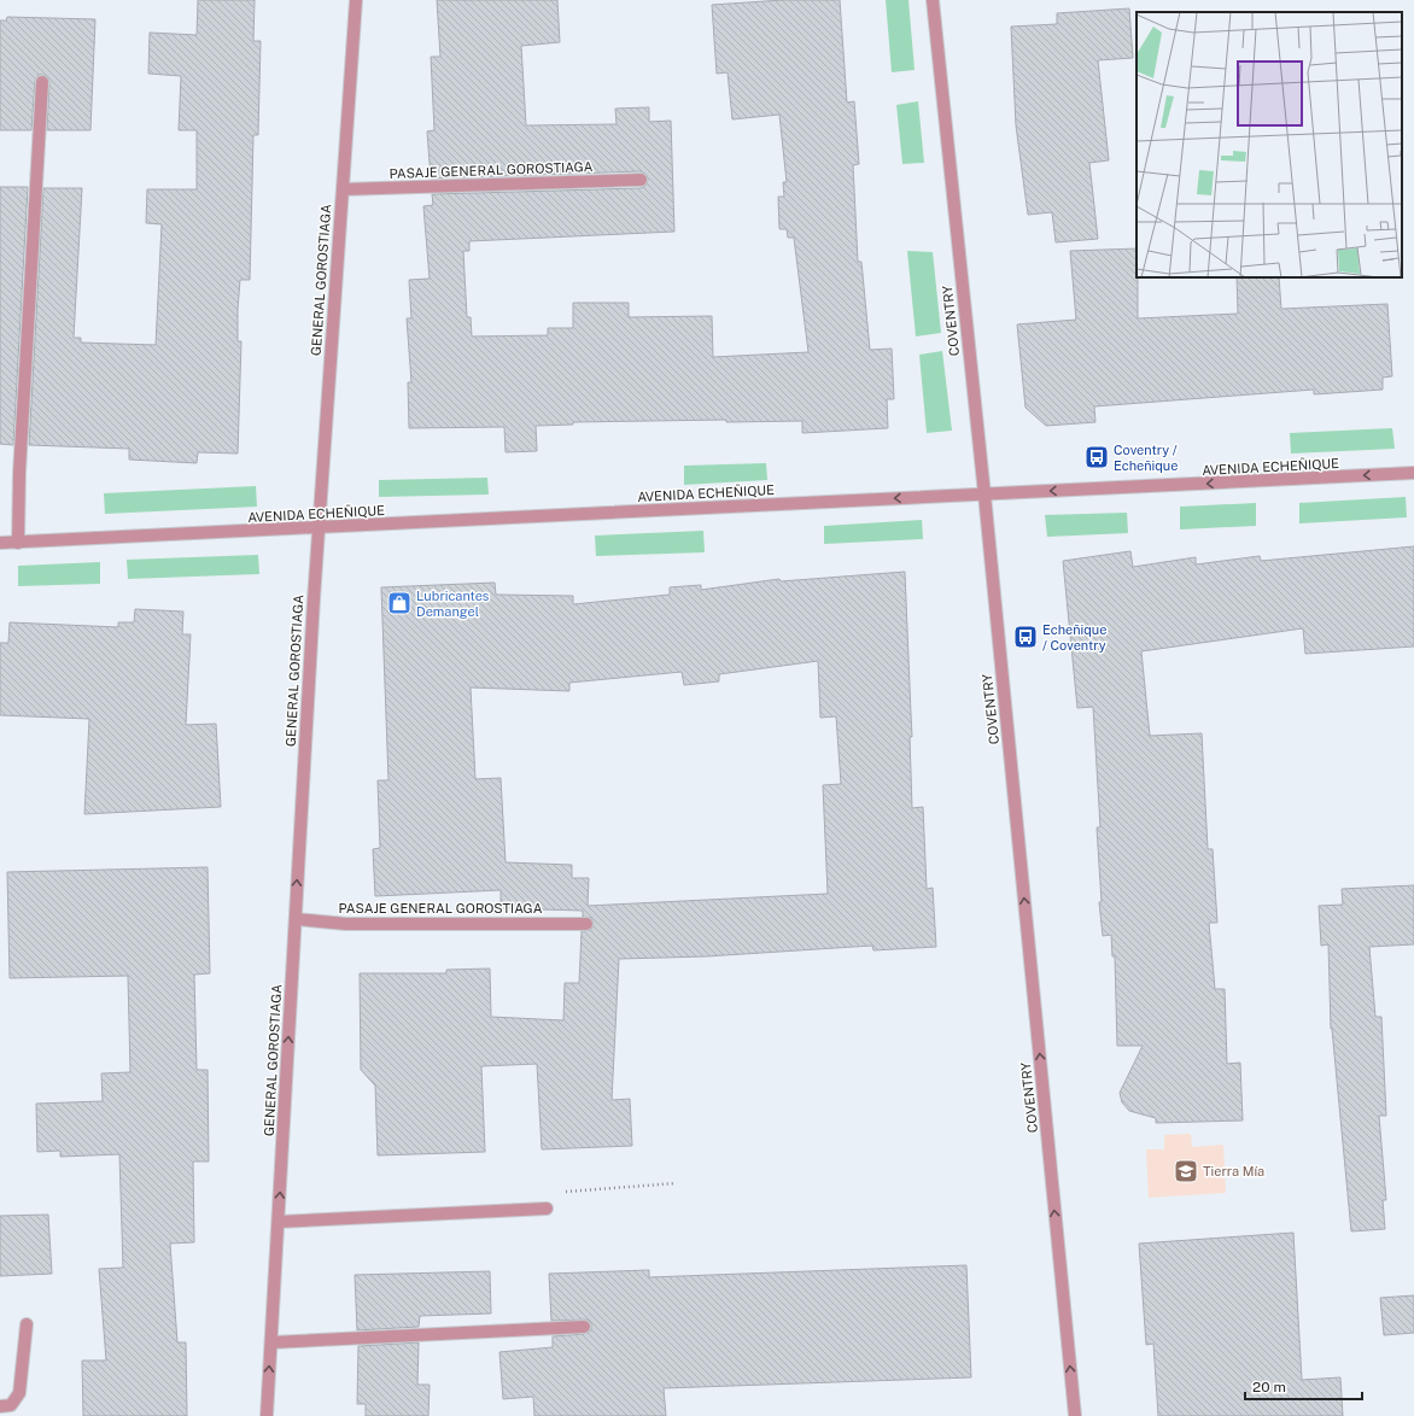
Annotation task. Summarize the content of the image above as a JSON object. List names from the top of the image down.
{
  "streets": {
    "street": [
      "PASAJE GENERAL GOROSTIAGA",
      "GENERAL GOROSTIAGA",
      "COVENTRY",
      "AVENIDA ECHEÑIQUE"
    ]
  },
  "crossings": [
    ["PASAJE GENERAL GOROSTIAGA", "GENERAL GOROSTIAGA"],
    ["GENERAL GOROSTIAGA", "AVENIDA ECHEÑIQUE"],
    ["COVENTRY", "AVENIDA ECHEÑIQUE"]
  ],
  "one_way": ["GENERAL GOROSTIAGA", "COVENTRY", "AVENIDA ECHEÑIQUE"],
  "places": {
    "bus stop": ["Coventry / Echeñique", "Echeñique / Coventry"],
    "shop": ["Lubricantes Demangel"],
    "school or university": ["Tierra Mía"]
  },
  "scale_bar": "20 m"
}
